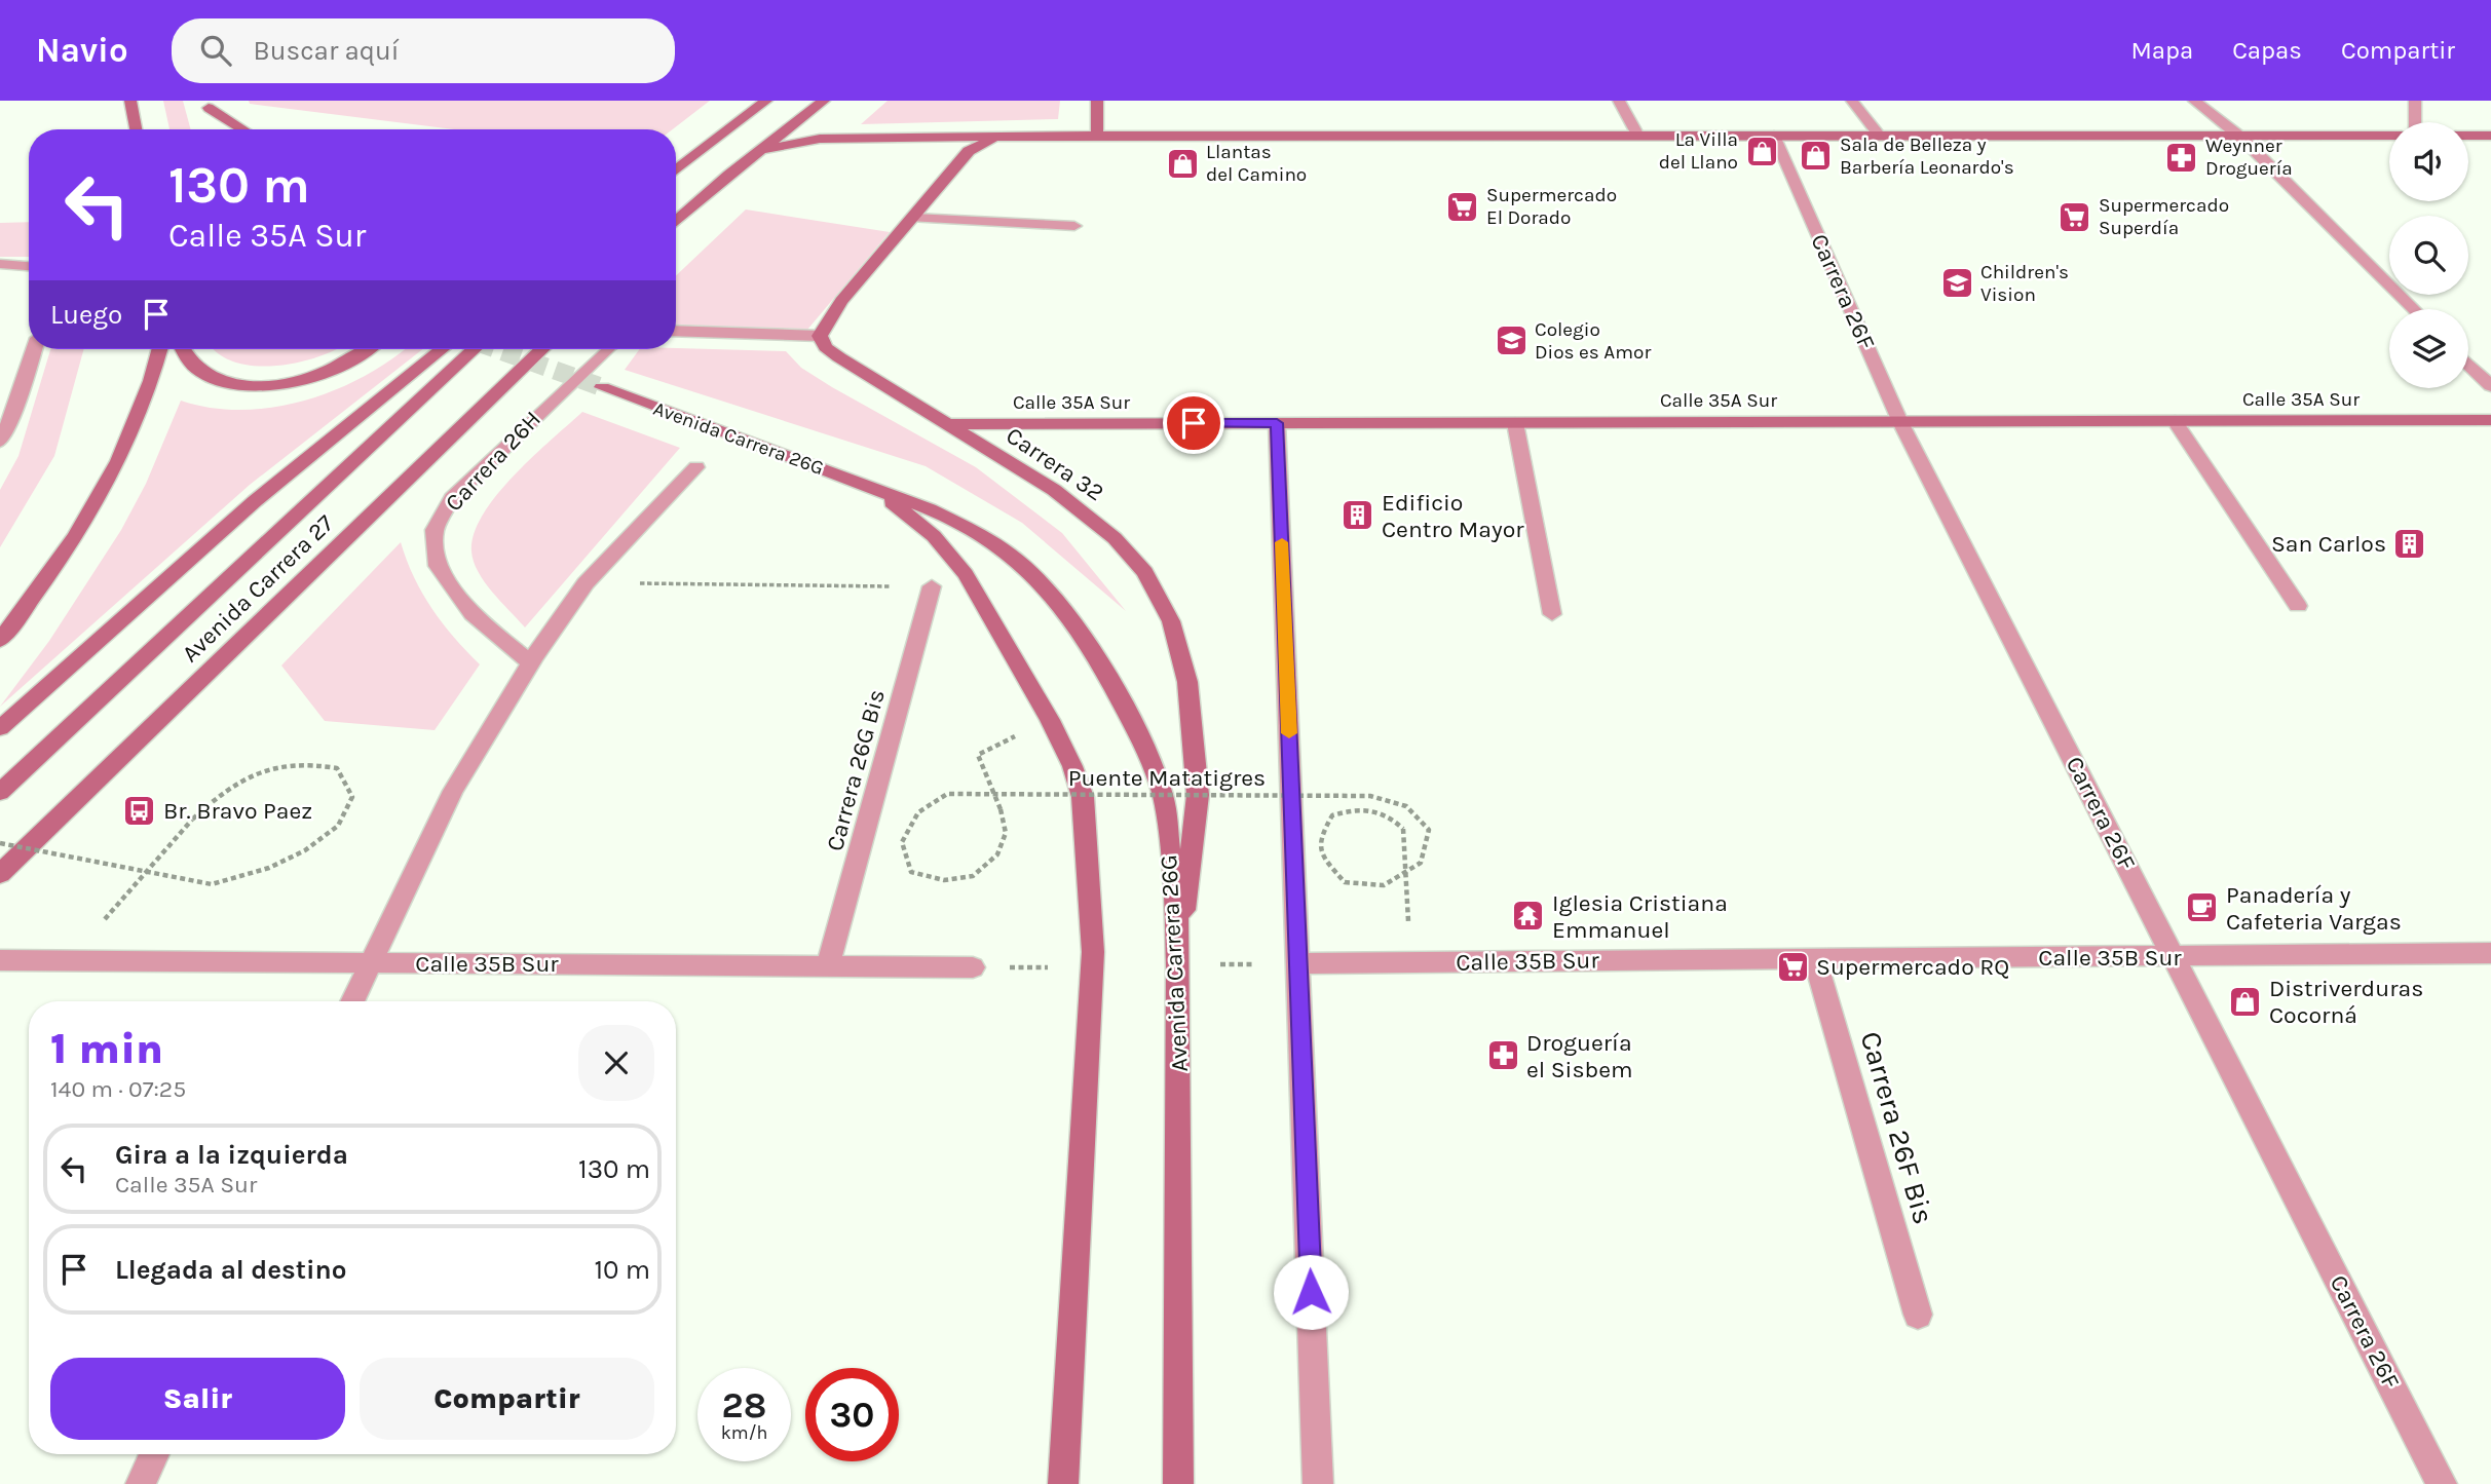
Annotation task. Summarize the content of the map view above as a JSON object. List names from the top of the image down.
{
  "streets": {
    "main road": [
      "Calle 35A Sur",
      "Avenida Carrera 26G",
      "Carrera 32",
      "Avenida Carrera 27"
    ],
    "street": [
      "Carrera 26F",
      "Carrera 26H",
      "Carrera 26G Bis",
      "Calle 35B Sur",
      "Carrera 26F Bis"
    ],
    "path": ["Puente Matatigres"]
  },
  "crossings": [
    ["Carrera 26F", "Calle 35A Sur"],
    ["Carrera 26F", "Calle 35B Sur"],
    ["Calle 35A Sur", "Carrera 32"],
    ["Avenida Carrera 26G", "Carrera 32"],
    ["Carrera 26G Bis", "Calle 35B Sur"],
    ["Puente Matatigres", "Calle 35B Sur"],
    ["Calle 35B Sur", "Carrera 26F Bis"]
  ],
  "places": {
    "shop": [
      "La Villa del Llano",
      "Sala de Belleza y Barbería Leonardo's",
      "Llantas del Camino",
      "Distriverduras Cocorná"
    ],
    "pharmacy": ["Weynner Droguería", "Droguería el Sisbem"],
    "supermarket": ["Supermercado El Dorado", "Supermercado Superdía", "Supermercado RQ"],
    "school or university": ["Children's Vision", "Colegio Dios es Amor"],
    "building": ["Edificio Centro Mayor", "San Carlos"],
    "bus stop": ["Br. Bravo Paez"],
    "cafe": ["Panadería y Cafeteria Vargas"],
    "temple": ["Iglesia Cristiana Emmanuel"]
  },
  "page": {
    "header": "Navio",
    "search": "Buscar aquí",
    "nav": ["Mapa", "Capas", "Compartir"],
    "turn": ["130 m", "Calle 35A Sur"],
    "then": "Luego",
    "heading": ["1 min", "140 m · 07:25"],
    "list": [
      {
        "name": "Gira a la izquierda",
        "note": "Calle 35A Sur",
        "value": "130 m"
      },
      {
        "name": "Llegada al destino",
        "value": "10 m"
      }
    ],
    "buttons": ["Salir", "Compartir"],
    "speed": "28 km/h",
    "limit": "30"
  }
}
